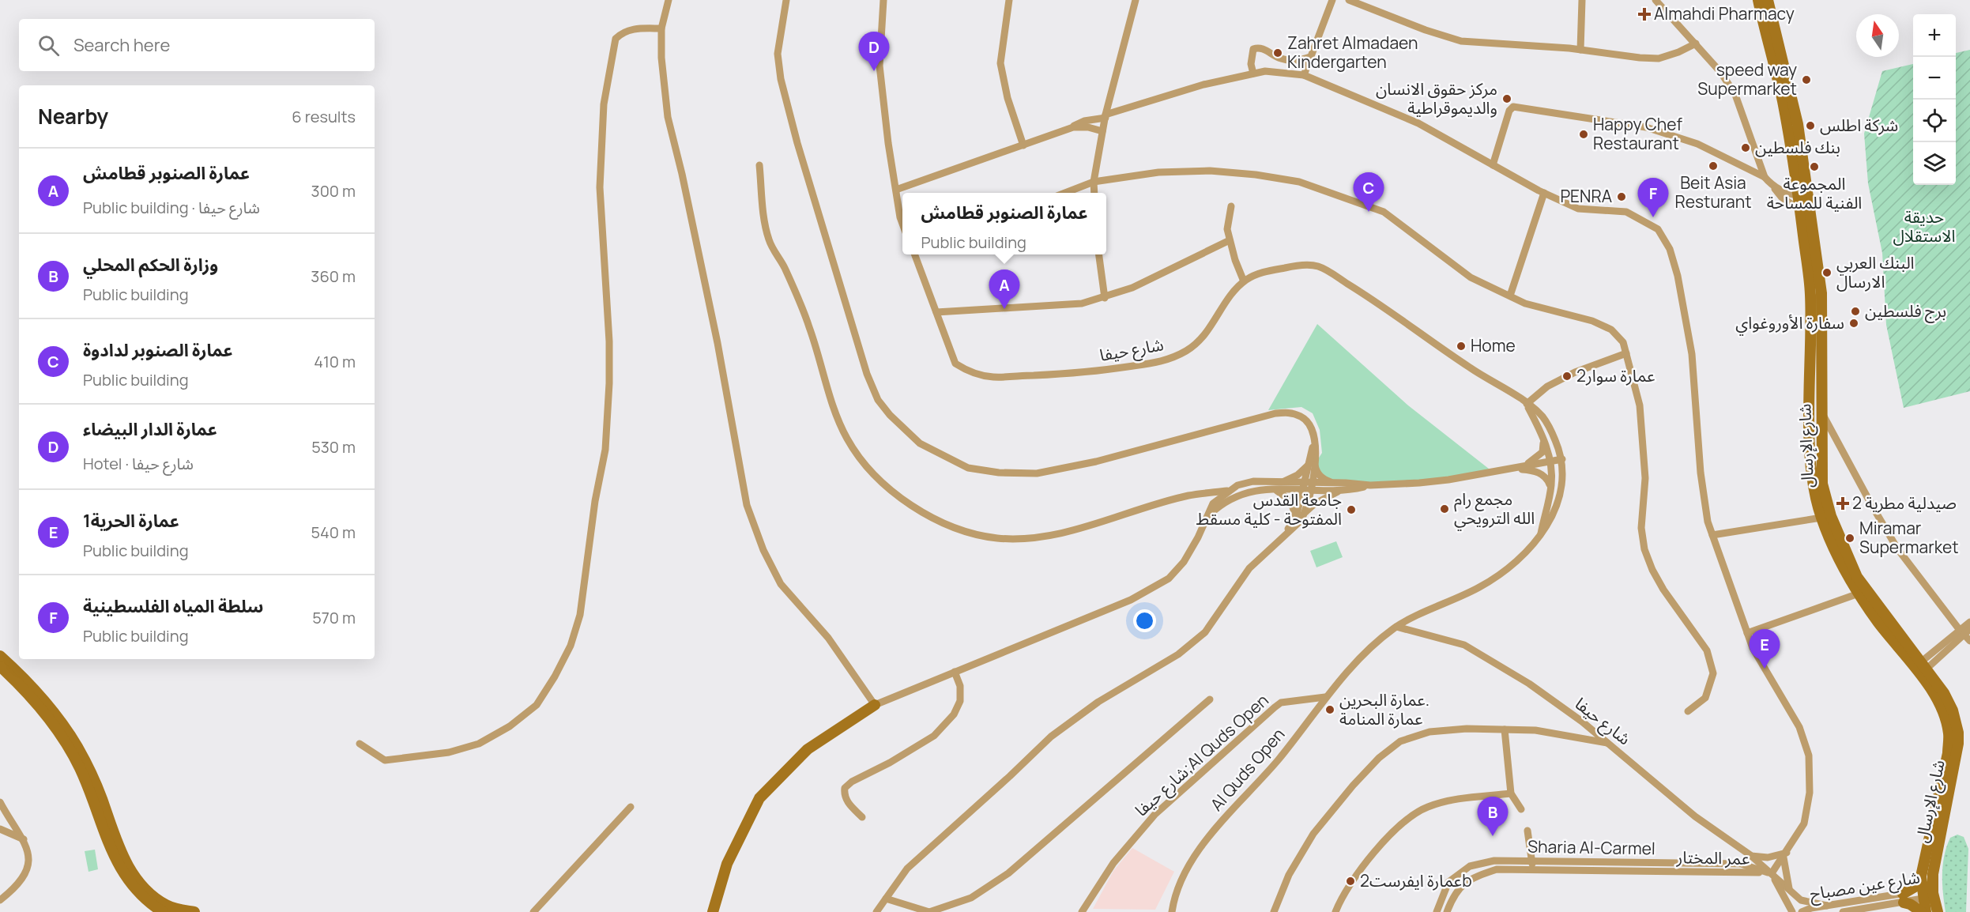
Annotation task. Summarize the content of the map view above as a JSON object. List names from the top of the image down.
{
  "streets": {
    "main road": ["شارع الإرسال"],
    "street": [
      "شارع حيفا",
      "شارع حيفا;Al Quds Open",
      "Al Quds Open",
      "Sharia Al-Carmel",
      "عمر المختار",
      "شارع عين مصباح"
    ]
  },
  "crossings": [
    ["شارع حيفا", "Al Quds Open"],
    ["شارع حيفا", "Sharia Al-Carmel"],
    ["شارع حيفا", "عمر المختار"],
    ["شارع حيفا", "شارع عين مصباح"],
    ["شارع الإرسال", "شارع عين مصباح"],
    ["شارع حيفا;Al Quds Open", "Al Quds Open"],
    ["Sharia Al-Carmel", "عمر المختار"]
  ],
  "parks": ["حديقة الاستقلال"],
  "places": {
    "health": ["Almahdi Pharmacy", "صيدلية مطرية 2"],
    "other": [
      "Zahret Almadaen Kindergarten",
      "speed way Supermarket",
      "مركز حقوق الانسان والديموقراطية",
      "شركة اطلس",
      "Happy Chef Restaurant",
      "بنك فلسطين",
      "Beit Asia Resturant",
      "المجموعة الفنية للمساحة",
      "PENRA",
      "البنك العربي الارسال",
      "برج فلسطين",
      "سفارة الأوروغواي",
      "Home",
      "عمارة سوار2",
      "مجمع رام الله الترويحي",
      "جامعة القدس المفتوحة - كلية مسقط",
      "Miramar Supermarket",
      "عمارة البحرين. عمارة المنامة",
      "عمارة ايفرست2b"
    ]
  },
  "north": "top",
  "page": {
    "map_buttons": ["+", "−"],
    "search": "Search here",
    "pins": [
      "D",
      "C",
      "F",
      "A",
      "E",
      "B"
    ],
    "heading": ["Nearby", "6 results"],
    "list": [
      {
        "mark": "A",
        "name": "عمارة الصنوبر قطامش",
        "note": "Public building · شارع حيفا",
        "value": "300 m"
      },
      {
        "mark": "B",
        "name": "وزارة الحكم المحلي",
        "note": "Public building",
        "value": "360 m"
      },
      {
        "mark": "C",
        "name": "عمارة الصنوبر لدادوة",
        "note": "Public building",
        "value": "410 m"
      },
      {
        "mark": "D",
        "name": "عمارة الدار البيضاء",
        "note": "Hotel · شارع حيفا",
        "value": "530 m"
      },
      {
        "mark": "E",
        "name": "عمارة الحرية1",
        "note": "Public building",
        "value": "540 m"
      },
      {
        "mark": "F",
        "name": "سلطة المياه الفلسطينية",
        "note": "Public building",
        "value": "570 m"
      }
    ],
    "popup": ["عمارة الصنوبر قطامش", "Public building"]
  }
}
